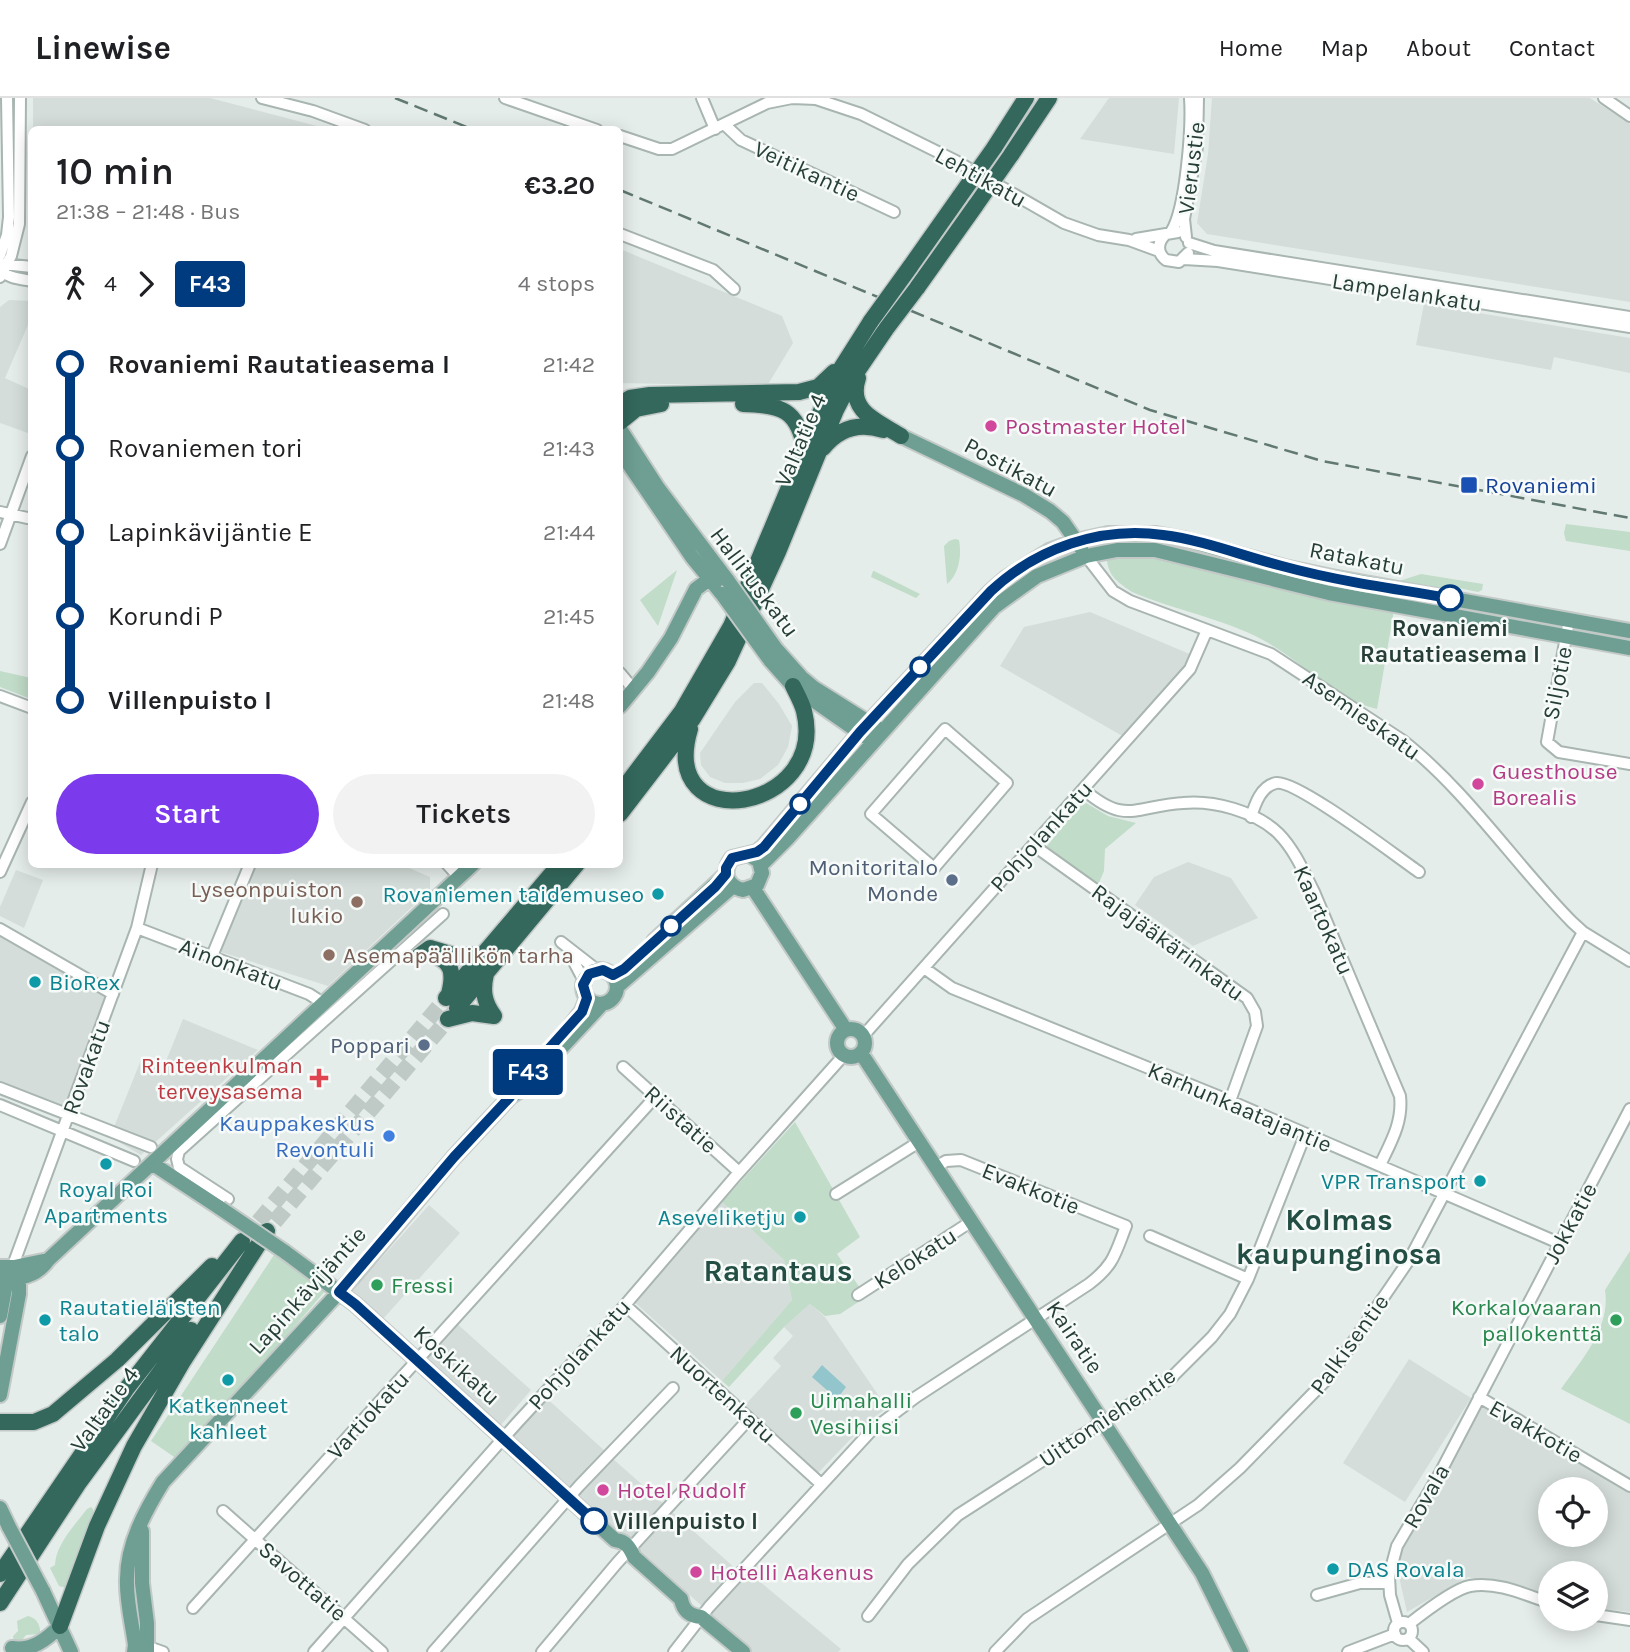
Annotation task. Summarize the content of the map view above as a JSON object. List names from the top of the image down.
{
  "streets": {
    "highway": ["Valtatie 4"],
    "main road": [
      "Postikatu",
      "Ratakatu",
      "Hallituskatu",
      "Lapinkävijäntie",
      "Kairatie",
      "Koskikatu"
    ],
    "street": [
      "Vierustie",
      "Veitikantie",
      "Lehtikatu",
      "Lampelankatu",
      "Siljotie",
      "Asemieskatu",
      "Pohjolankatu",
      "Kaartokatu",
      "Rajajääkärinkatu",
      "Ainonkatu",
      "Rovakatu",
      "Karhunkaatajantie",
      "Riistatie",
      "Evakkotie",
      "Jokkatie",
      "Kelokatu",
      "Palkisentie",
      "Nuortenkatu",
      "Vartiokatu",
      "Uittomiehentie",
      "Rovala",
      "Savottatie"
    ]
  },
  "crossings": [
    ["Vierustie", "Lehtikatu"],
    ["Vierustie", "Lampelankatu"],
    ["Veitikantie", "Lehtikatu"],
    ["Lehtikatu", "Lampelankatu"],
    ["Postikatu", "Ratakatu"],
    ["Postikatu", "Asemieskatu"],
    ["Ratakatu", "Siljotie"],
    ["Ratakatu", "Asemieskatu"],
    ["Asemieskatu", "Pohjolankatu"],
    ["Asemieskatu", "Palkisentie"],
    ["Pohjolankatu", "Kaartokatu"],
    ["Pohjolankatu", "Rajajääkärinkatu"],
    ["Pohjolankatu", "Karhunkaatajantie"],
    ["Pohjolankatu", "Riistatie"],
    ["Pohjolankatu", "Kairatie"],
    ["Pohjolankatu", "Koskikatu"],
    ["Pohjolankatu", "Nuortenkatu"],
    ["Pohjolankatu", "Savottatie"],
    ["Kaartokatu", "Karhunkaatajantie"],
    ["Rajajääkärinkatu", "Karhunkaatajantie"],
    ["Ainonkatu", "Rovakatu"],
    ["Karhunkaatajantie", "Jokkatie"],
    ["Karhunkaatajantie", "Palkisentie"],
    ["Karhunkaatajantie", "Uittomiehentie"],
    ["Riistatie", "Vartiokatu"],
    ["Evakkotie", "Jokkatie"],
    ["Evakkotie", "Kairatie"],
    ["Jokkatie", "Rovala"],
    ["Kelokatu", "Kairatie"],
    ["Lapinkävijäntie", "Koskikatu"],
    ["Kairatie", "Palkisentie"],
    ["Kairatie", "Uittomiehentie"],
    ["Koskikatu", "Vartiokatu"],
    ["Vartiokatu", "Savottatie"]
  ],
  "districts": ["Kolmas kaupunginosa", "Ratantaus"],
  "places": {
    "other": [
      "Postmaster Hotel",
      "Rovaniemi Rautatieasema I",
      "Guesthouse Borealis",
      "Monitoritalo Monde",
      "Rovaniemen taidemuseo",
      "Lyseonpuiston lukio",
      "Asemapäällikön tarha",
      "BioRex",
      "Poppari",
      "Kauppakeskus Revontuli",
      "Royal Roi Apartments",
      "VPR Transport",
      "Aseveliketju",
      "Fressi",
      "Rautatieläisten talo",
      "Korkalovaaran pallokenttä",
      "Katkenneet kahleet",
      "Uimahalli Vesihiisi",
      "Hotel Rudolf",
      "Villenpuisto I",
      "DAS Rovala",
      "Hotelli Aakenus"
    ],
    "transit": ["Rovaniemi"],
    "health": ["Rinteenkulman terveysasema"]
  },
  "lines": ["bus line F43"],
  "page": {
    "header": "Linewise",
    "nav": [
      "Home",
      "Map",
      "About",
      "Contact"
    ],
    "on_map": "F43",
    "heading": ["10 min", "21:38 – 21:48 · Bus", "€3.20"],
    "legs": ["4", "F43", "4 stops"],
    "list": [
      {
        "name": "Rovaniemi Rautatieasema I",
        "value": "21:42"
      },
      {
        "name": "Rovaniemen tori",
        "value": "21:43"
      },
      {
        "name": "Lapinkävijäntie E",
        "value": "21:44"
      },
      {
        "name": "Korundi P",
        "value": "21:45"
      },
      {
        "name": "Villenpuisto I",
        "value": "21:48"
      }
    ],
    "buttons": ["Start", "Tickets"]
  }
}
